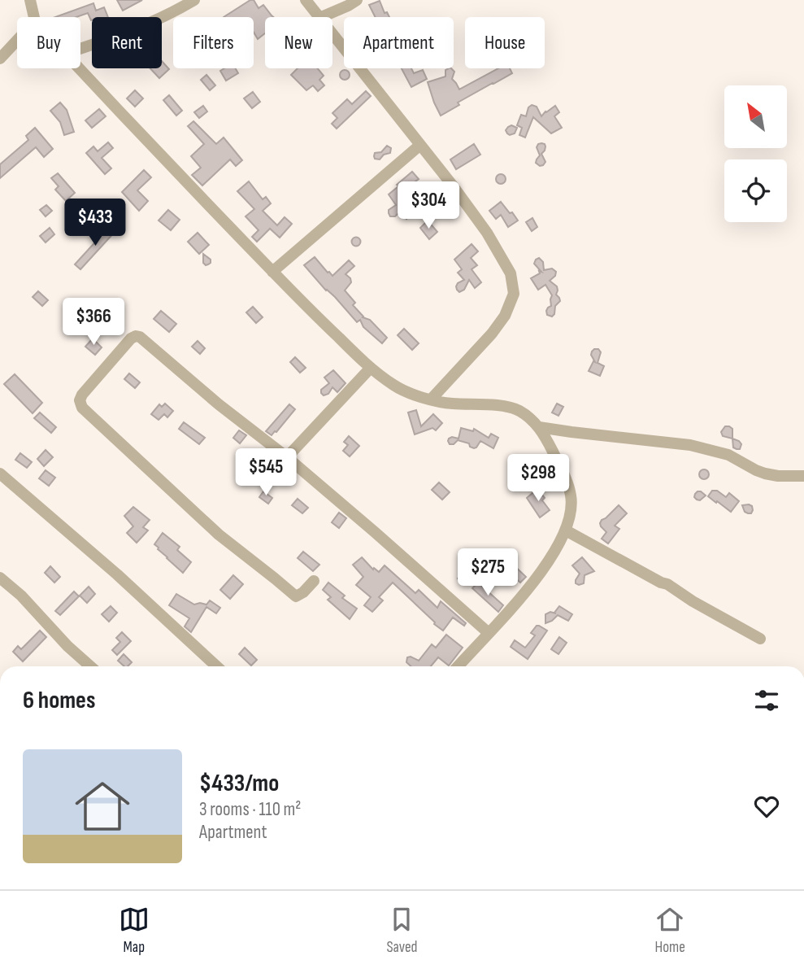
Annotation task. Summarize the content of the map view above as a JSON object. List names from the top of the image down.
{
  "north": "top left",
  "page": {
    "chip": [
      "Buy",
      "Rent",
      "Filters",
      "New",
      "Apartment",
      "House"
    ],
    "price": [
      "$304",
      "$433",
      "$366",
      "$545",
      "$298",
      "$275"
    ],
    "heading": "6 homes",
    "list": [
      {
        "name": "$433/mo",
        "note": "3 rooms · 110 m² · Apartment"
      }
    ],
    "tabs": ["Map", "Saved", "Home"]
  }
}
